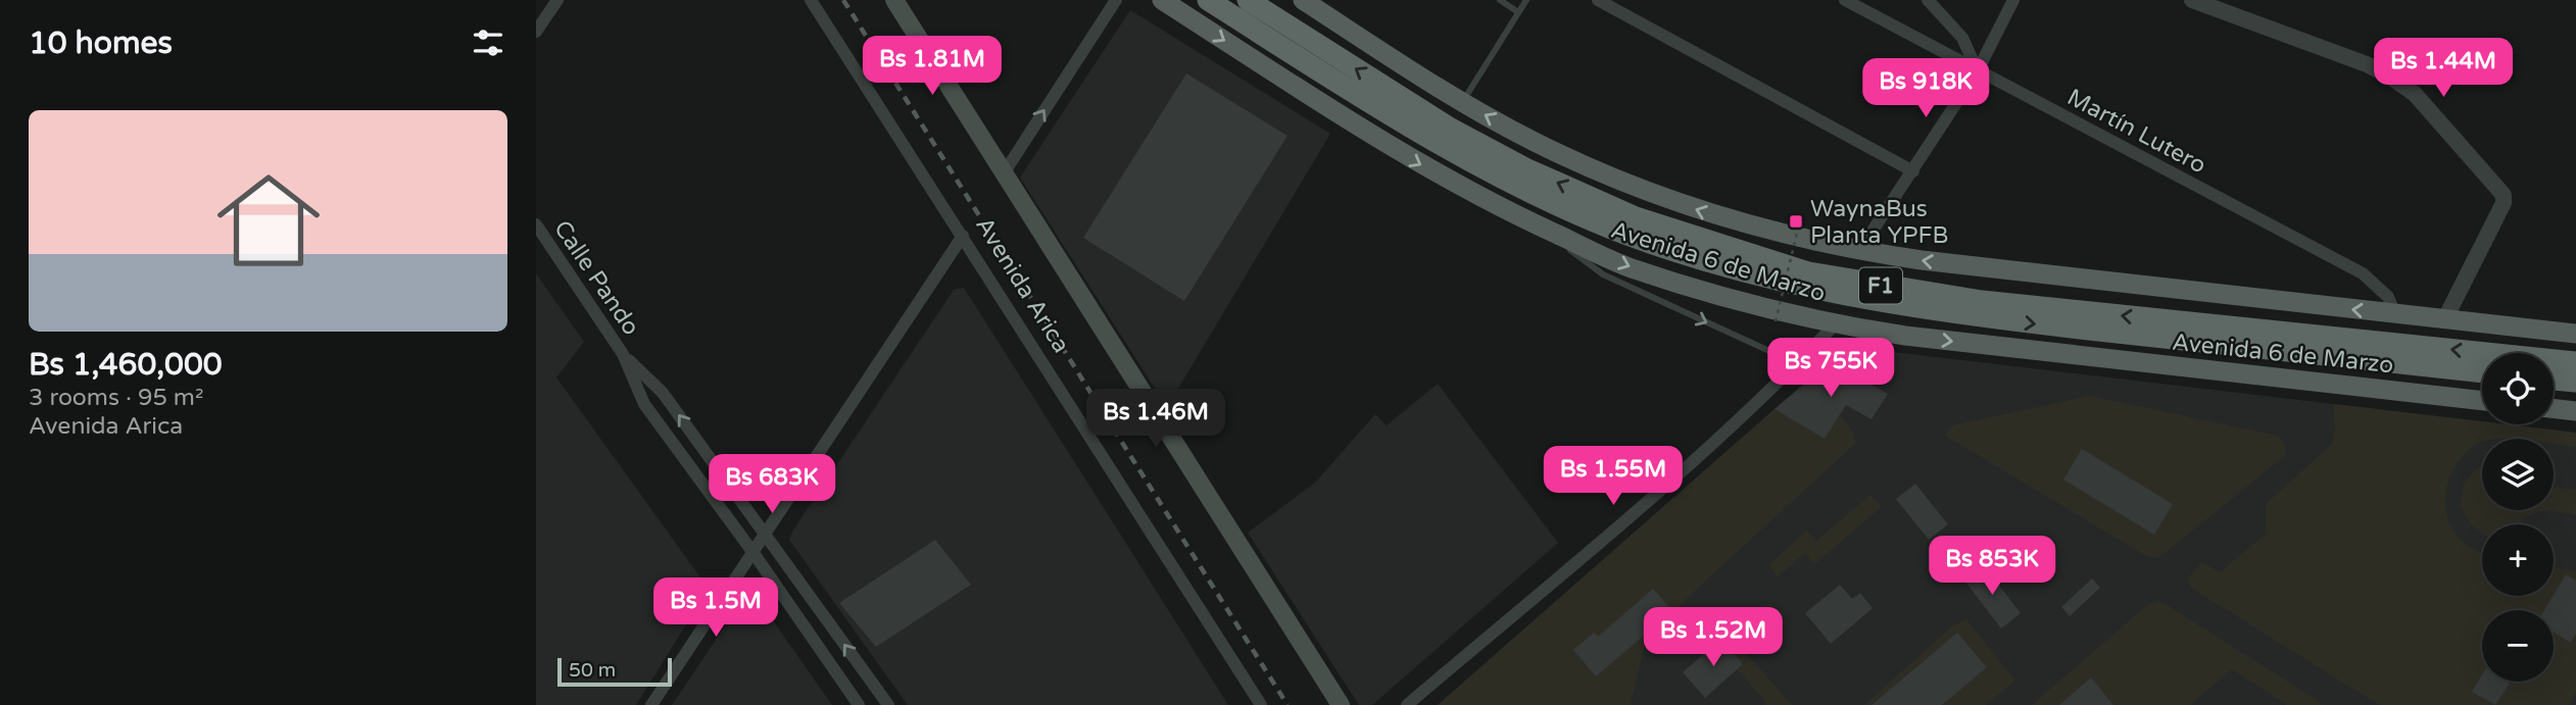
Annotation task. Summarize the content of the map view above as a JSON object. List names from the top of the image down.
{
  "streets": {
    "highway": ["Avenida 6 de Marzo", "F1"],
    "main road": ["Avenida Arica"],
    "street": ["Martín Lutero", "Calle Pando"]
  },
  "crossings": [
    ["Martín Lutero", "Avenida 6 de Marzo"]
  ],
  "places": {
    "transit": ["WaynaBus Planta YPFB"]
  },
  "scale_bar": "50 m",
  "page": {
    "heading": "10 homes",
    "price": [
      "Bs 1.81M",
      "Bs 1.44M",
      "Bs 918K",
      "Bs 755K",
      "Bs 1.46M",
      "Bs 1.55M",
      "Bs 683K",
      "Bs 853K",
      "Bs 1.5M",
      "Bs 1.52M"
    ],
    "list": [
      {
        "name": "Bs 1,460,000",
        "note": "3 rooms · 95 m² · Avenida Arica"
      }
    ],
    "map_buttons": ["+", "−"],
    "scale": "50 m"
  }
}
